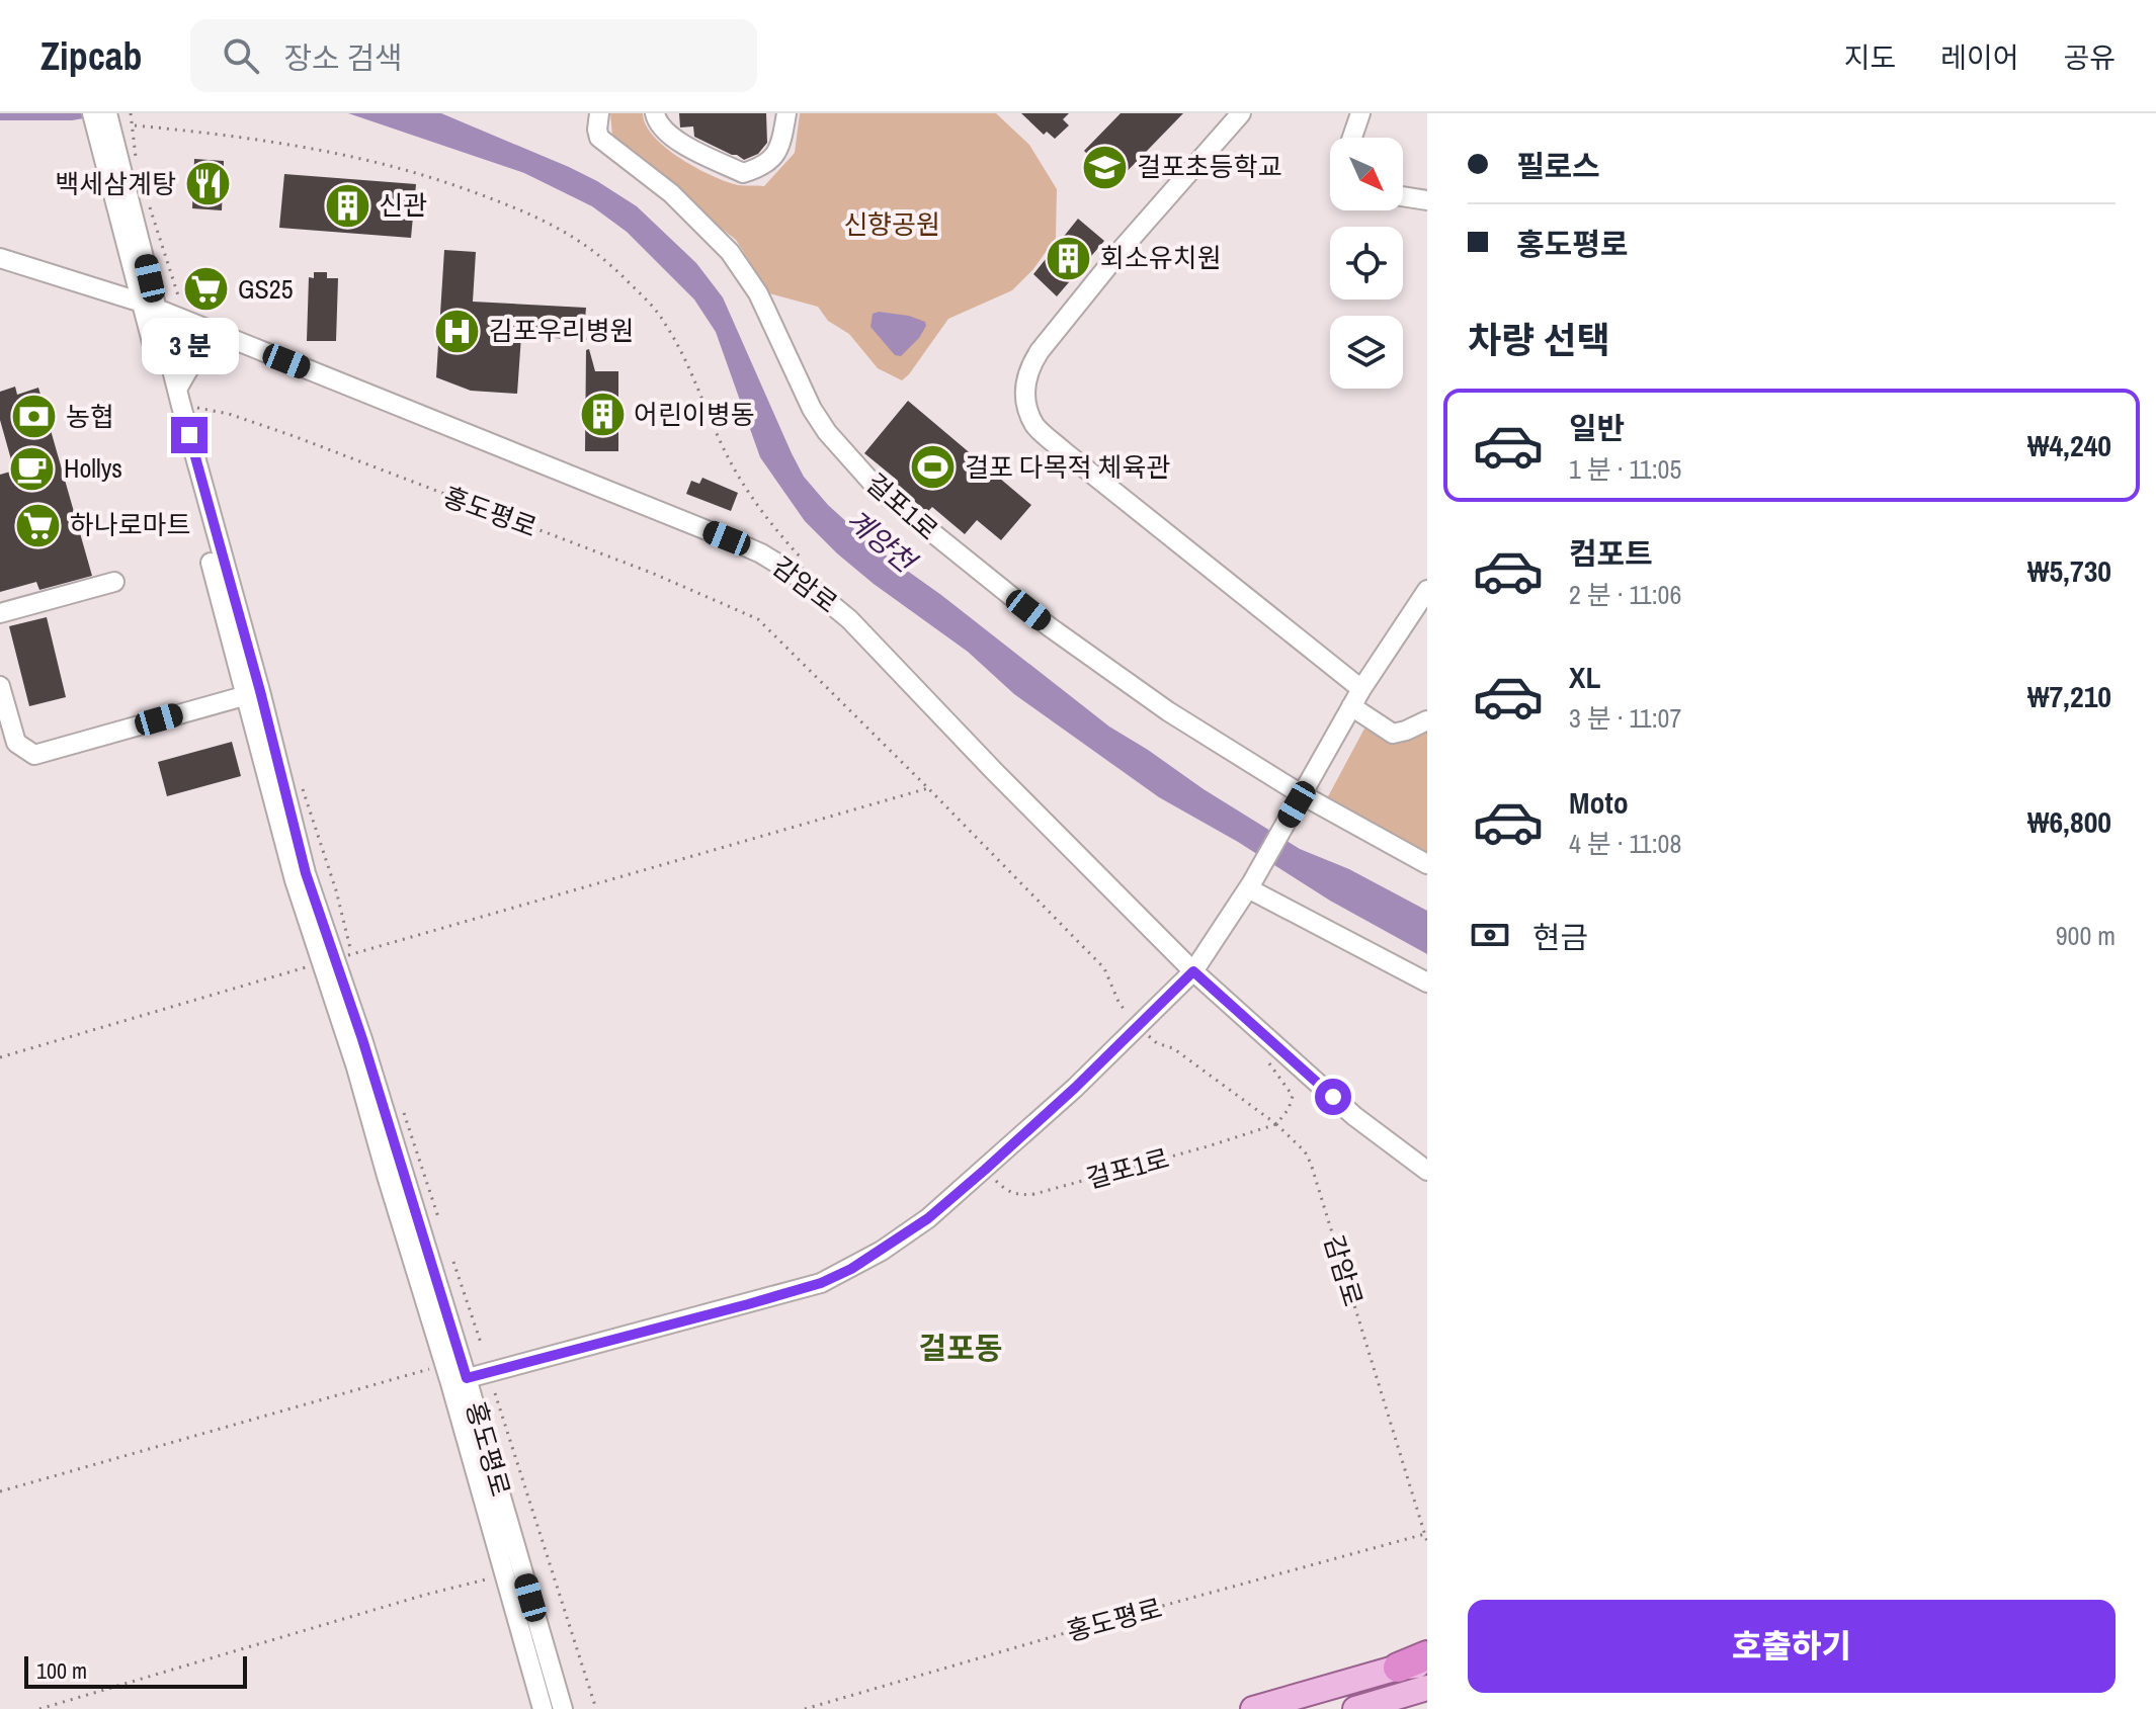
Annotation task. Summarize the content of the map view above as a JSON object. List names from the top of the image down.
{
  "streets": {
    "street": ["걸포1로", "홍도평로", "감암로"]
  },
  "crossings": [
    ["걸포1로", "감암로"],
    ["홍도평로", "감암로"]
  ],
  "districts": ["걸포동"],
  "water": ["계양천"],
  "parks": ["신향공원"],
  "places": {
    "school or university": ["걸포초등학교"],
    "restaurant": ["백세삼계탕"],
    "building": ["신관", "회소유치원", "어린이병동"],
    "supermarket": ["GS25", "하나로마트"],
    "hospital": ["김포우리병원"],
    "bank": ["농협"],
    "sports": ["걸포 다목적 체육관"],
    "cafe": ["Hollys"]
  },
  "scale_bar": "100 m",
  "north": "bottom right",
  "page": {
    "header": "Zipcab",
    "search": "장소 검색",
    "nav": ["지도", "레이어", "공유"],
    "banner": ["필로스", "홍도평로"],
    "heading": "차량 선택",
    "bubble": "3 분",
    "list": [
      {
        "name": "일반",
        "note": "1 분 · 11:05",
        "value": "₩4,240"
      },
      {
        "name": "컴포트",
        "note": "2 분 · 11:06",
        "value": "₩5,730"
      },
      {
        "name": "XL",
        "note": "3 분 · 11:07",
        "value": "₩7,210"
      },
      {
        "name": "Moto",
        "note": "4 분 · 11:08",
        "value": "₩6,800"
      }
    ],
    "pay": ["현금", "900 m"],
    "buttons": "호출하기",
    "scale": "100 m"
  }
}
